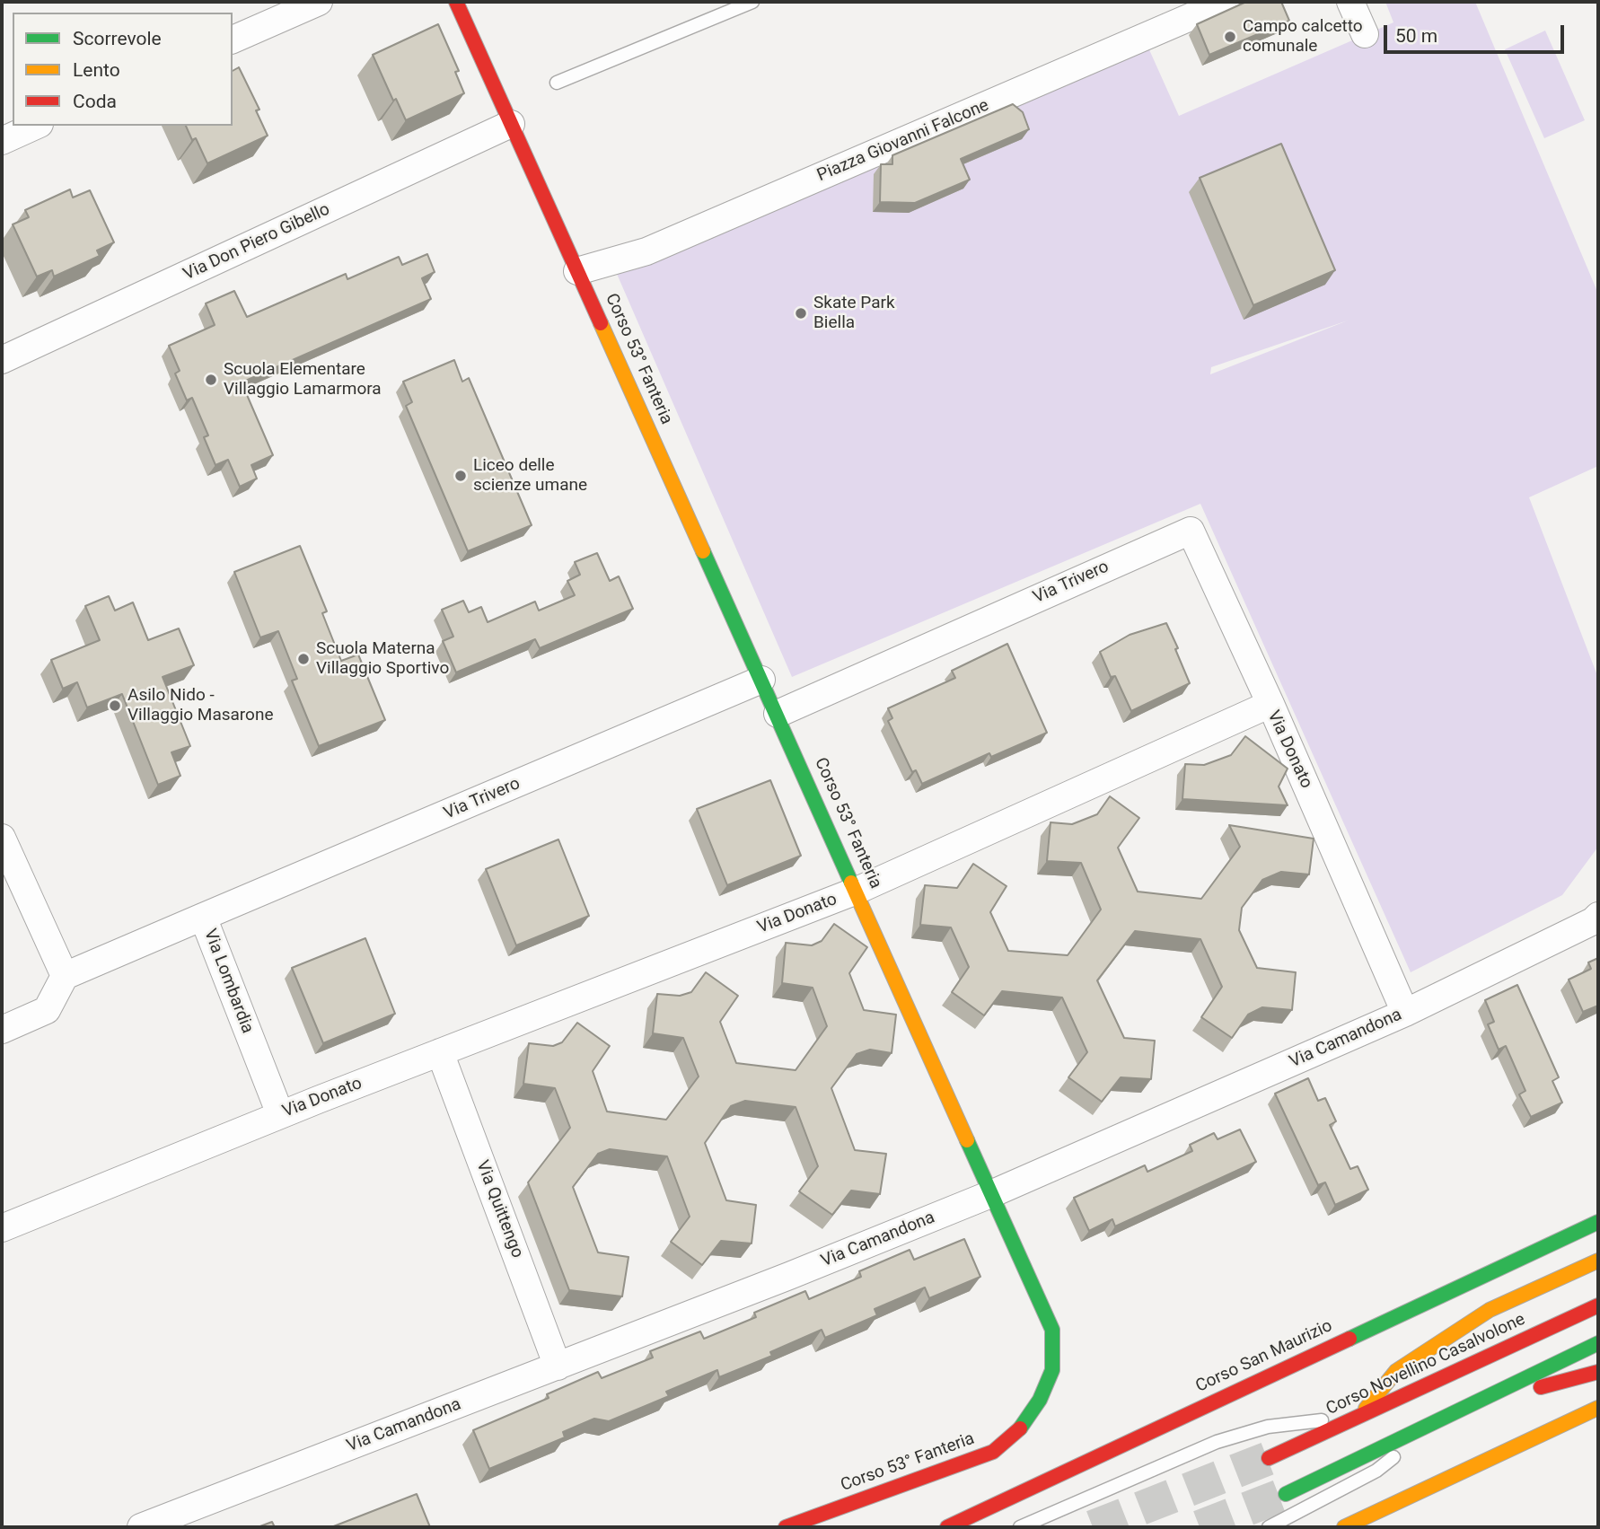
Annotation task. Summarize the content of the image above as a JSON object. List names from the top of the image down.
{
  "streets": {
    "main road": ["Corso 53° Fanteria", "Corso San Maurizio", "Corso Novellino Casalvolone"],
    "street": [
      "Piazza Giovanni Falcone",
      "Via Don Piero Gibello",
      "Via Trivero",
      "Via Donato",
      "Via Lombardia",
      "Via Camandona",
      "Via Quittengo"
    ]
  },
  "crossings": [
    ["Piazza Giovanni Falcone", "Corso 53° Fanteria"],
    ["Via Don Piero Gibello", "Corso 53° Fanteria"],
    ["Corso 53° Fanteria", "Via Trivero"],
    ["Corso 53° Fanteria", "Via Donato"],
    ["Corso 53° Fanteria", "Via Camandona"],
    ["Via Trivero", "Via Donato"],
    ["Via Trivero", "Via Lombardia"],
    ["Via Donato", "Via Lombardia"],
    ["Via Donato", "Via Camandona"],
    ["Via Donato", "Via Quittengo"],
    ["Via Camandona", "Via Quittengo"]
  ],
  "places": [
    "Campo calcetto comunale",
    "Skate Park Biella",
    "Scuola Elementare Villaggio Lamarmora",
    "Liceo delle scienze umane",
    "Scuola Materna Villaggio Sportivo",
    "Asilo Nido - Villaggio Masarone"
  ],
  "legend": ["Scorrevole", "Lento", "Coda"],
  "scale_bar": "50 m"
}
